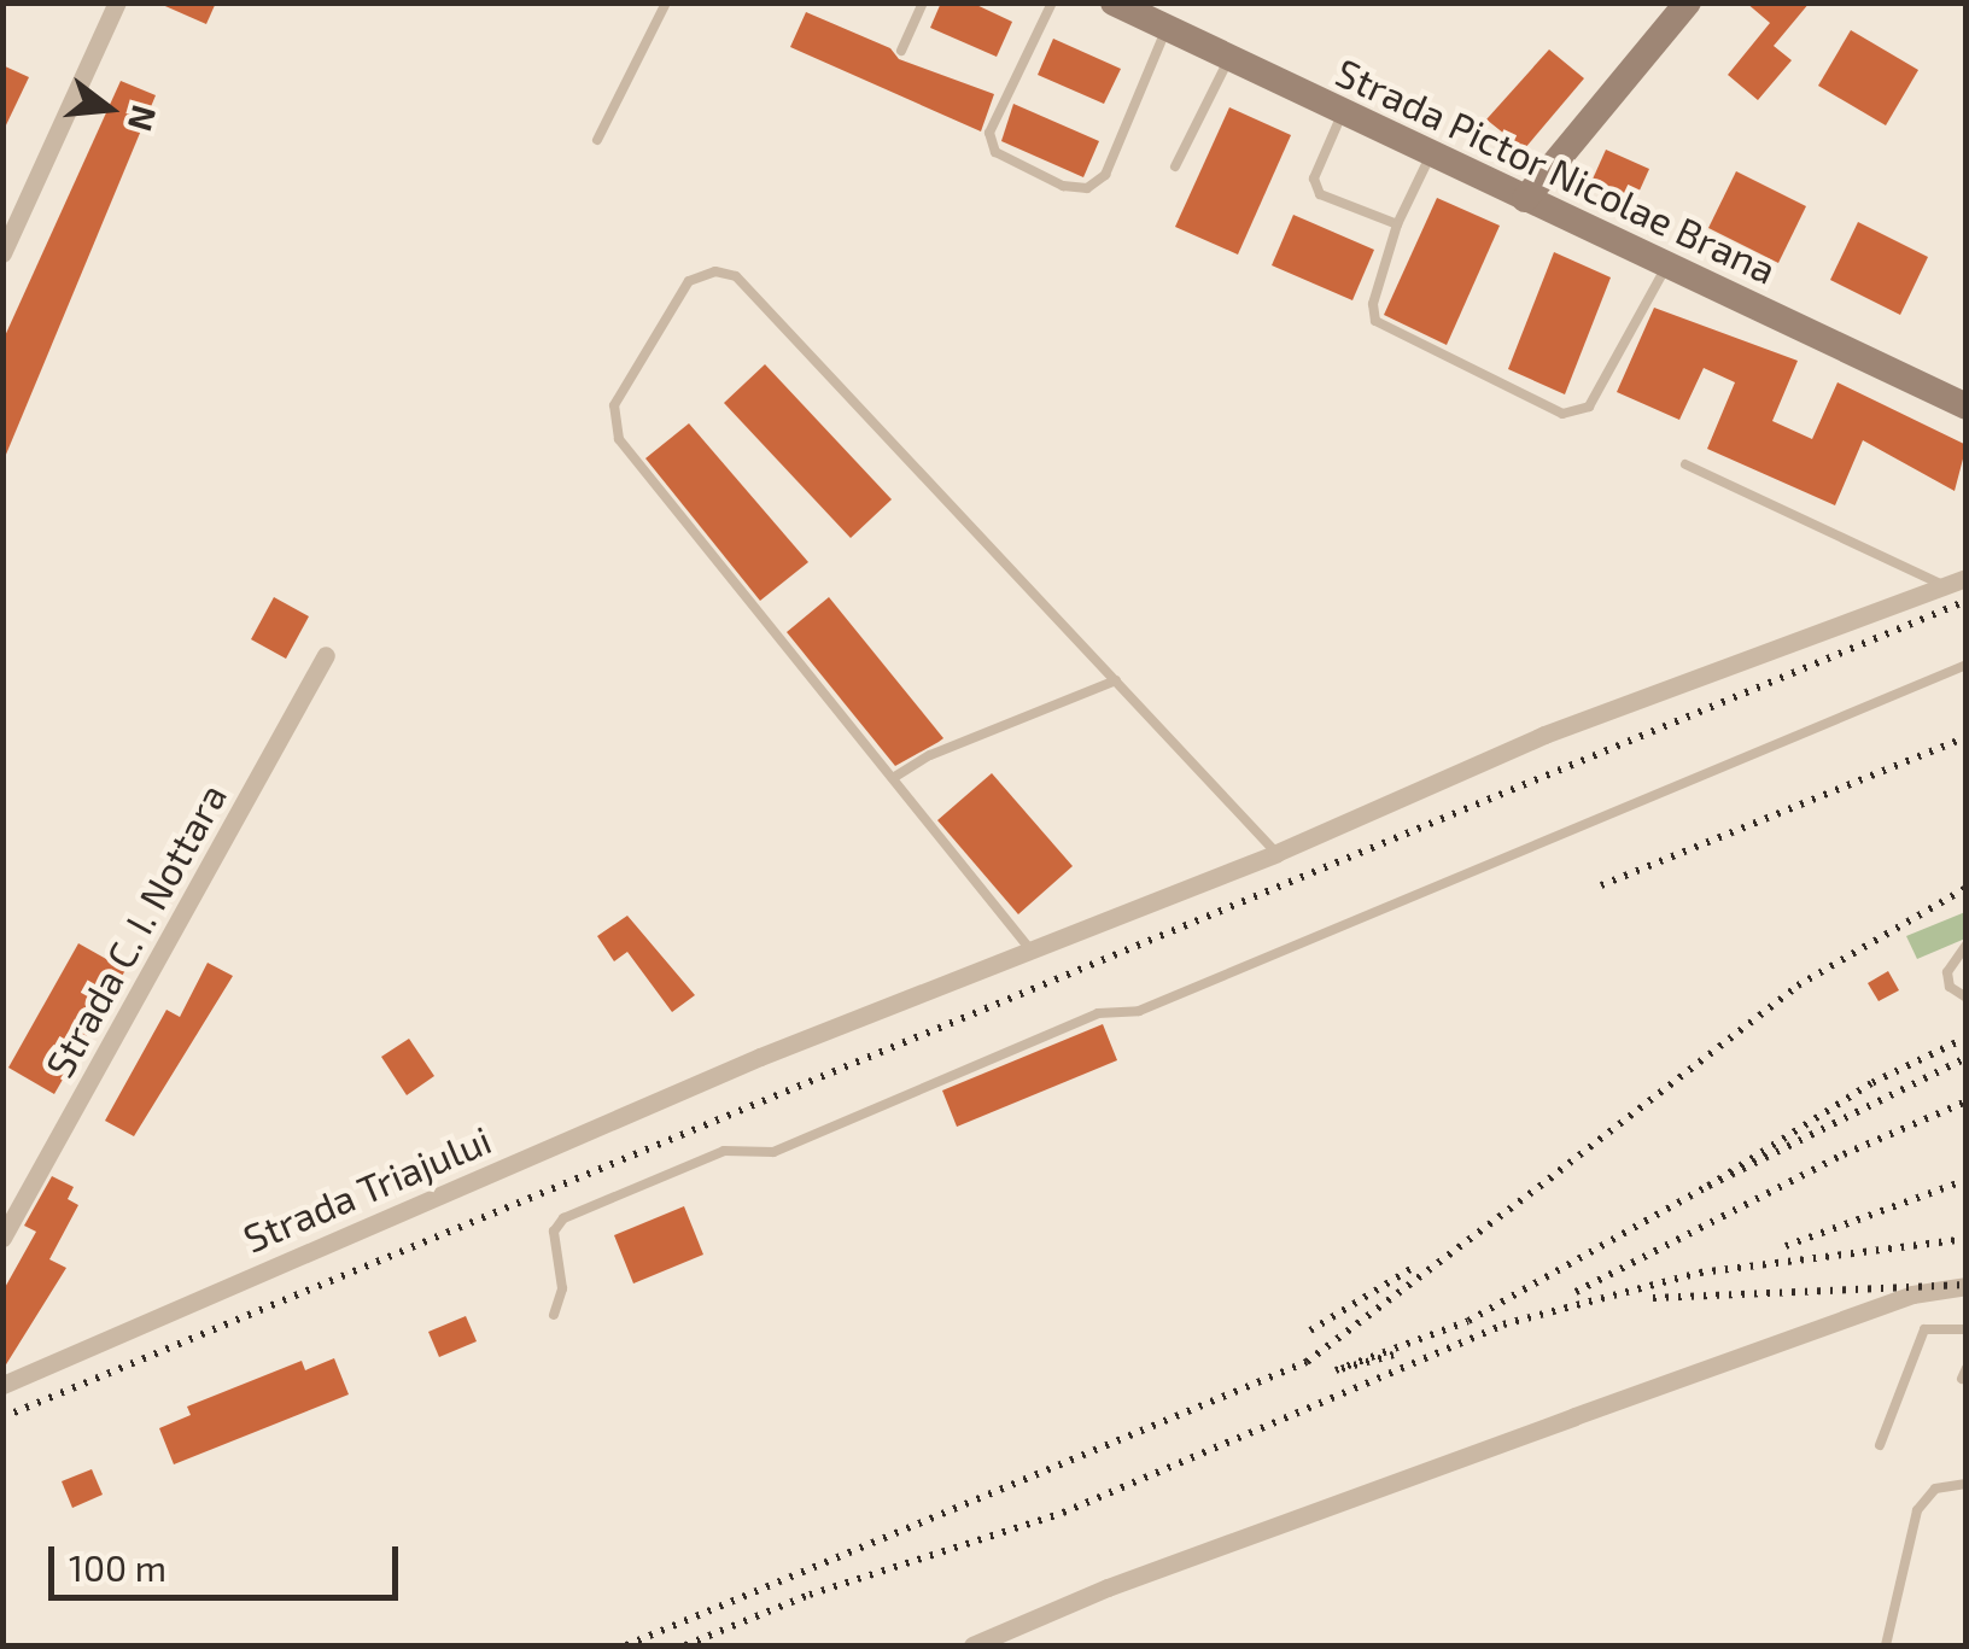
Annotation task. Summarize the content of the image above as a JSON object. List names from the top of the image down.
{
  "streets": {
    "street": ["Strada Pictor Nicolae Brana", "Strada C. I. Nottara", "Strada Triajului"]
  },
  "scale_bar": "100 m",
  "north": "right"
}
